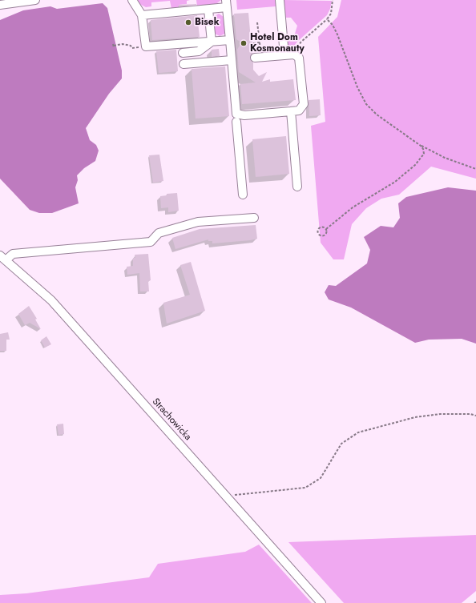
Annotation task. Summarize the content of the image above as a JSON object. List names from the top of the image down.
{
  "streets": {
    "street": ["Strachowicka"]
  },
  "places": ["Bisek", "Hotel Dom Kosmonauty"]
}
